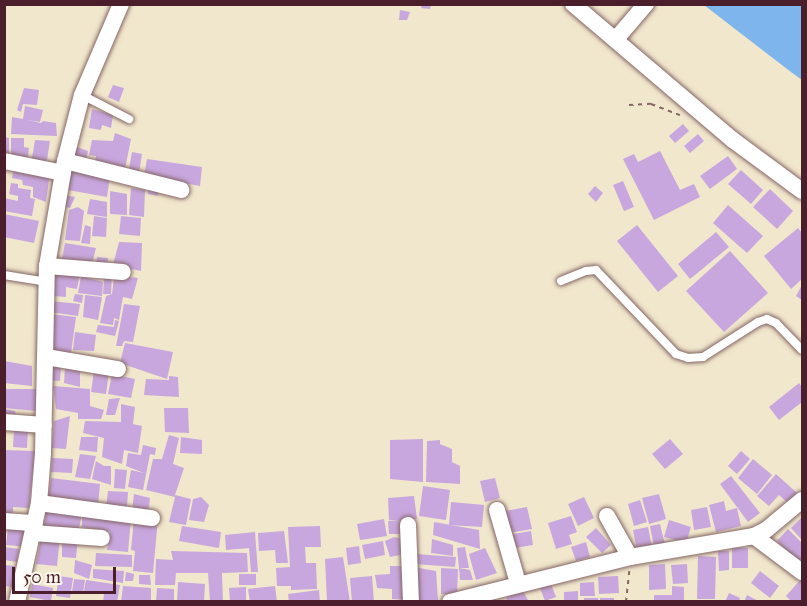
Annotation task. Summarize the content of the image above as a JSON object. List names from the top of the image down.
{
  "scale_bar": "50 m"
}
